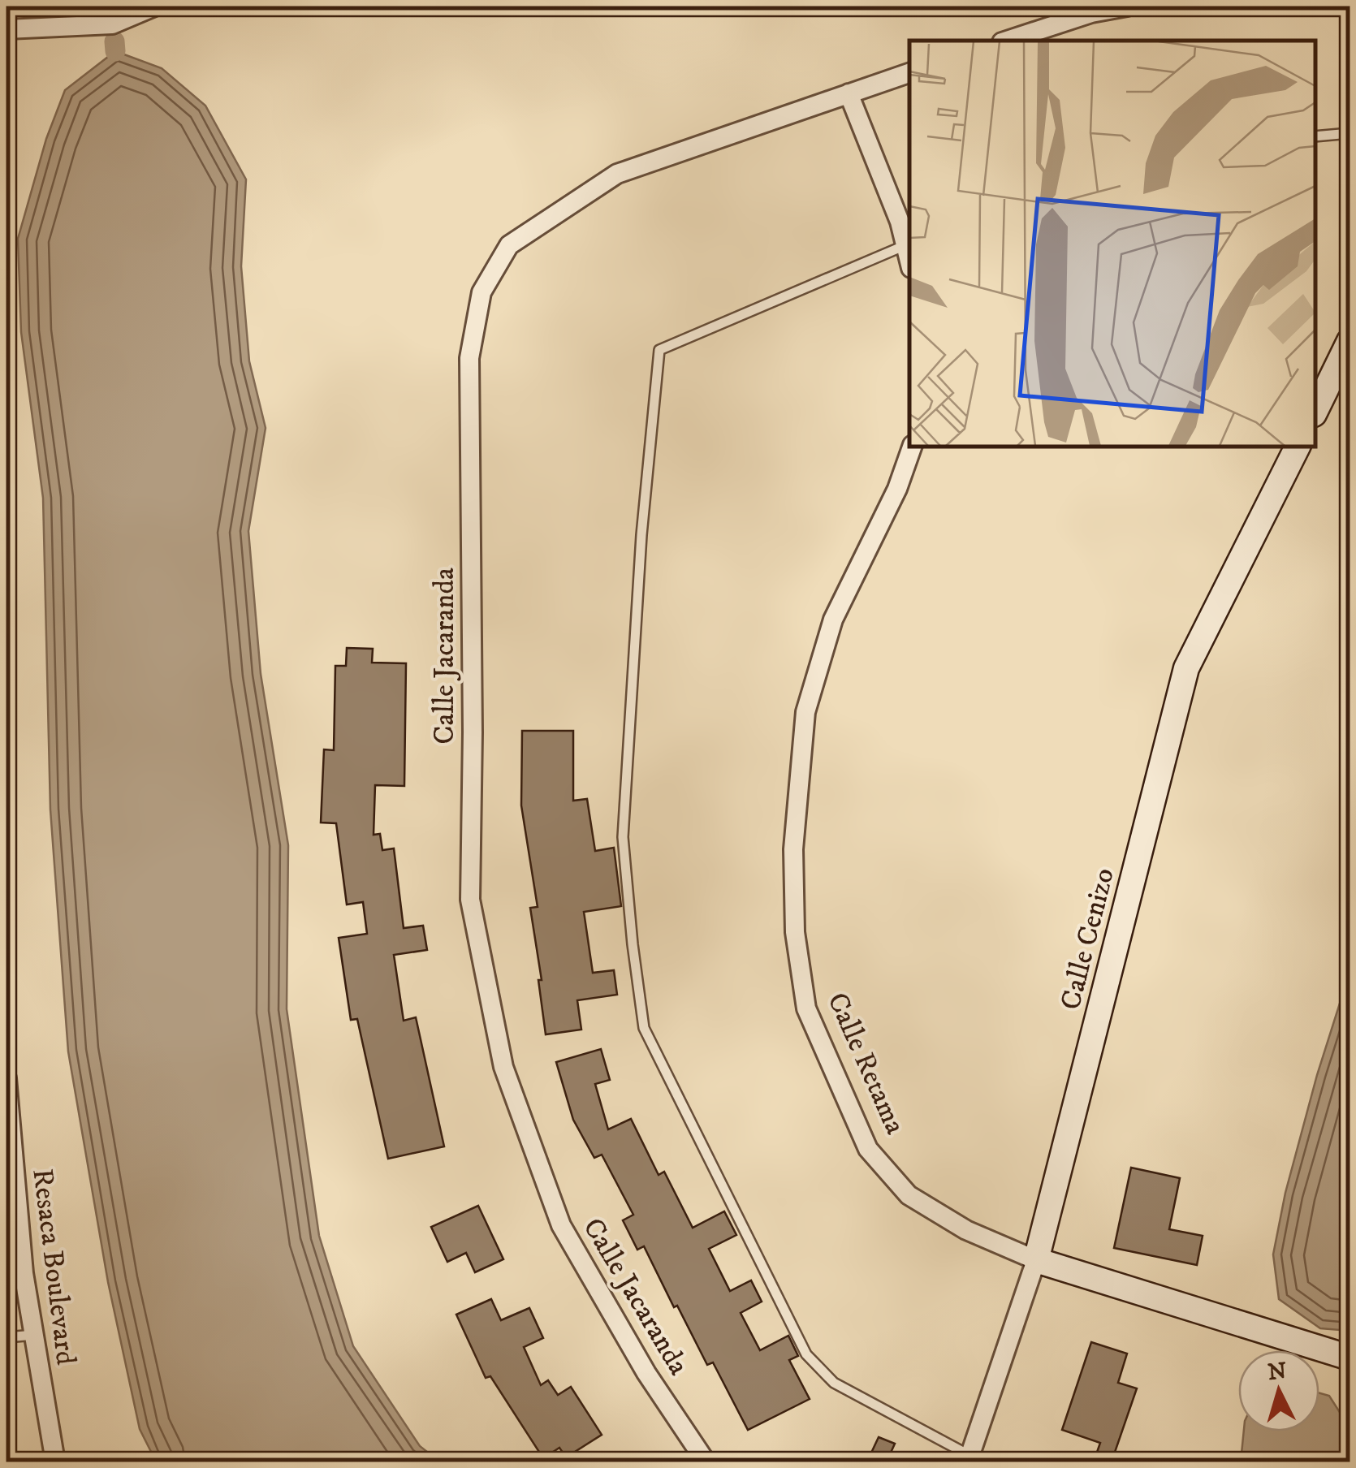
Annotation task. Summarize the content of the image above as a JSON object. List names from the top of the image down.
{
  "streets": {
    "street": [
      "Calle Jacaranda",
      "Calle Cenizo",
      "Calle Retama",
      "Resaca Boulevard"
    ]
  },
  "crossings": [
    ["Calle Cenizo", "Calle Retama"]
  ],
  "north": "top"
}
